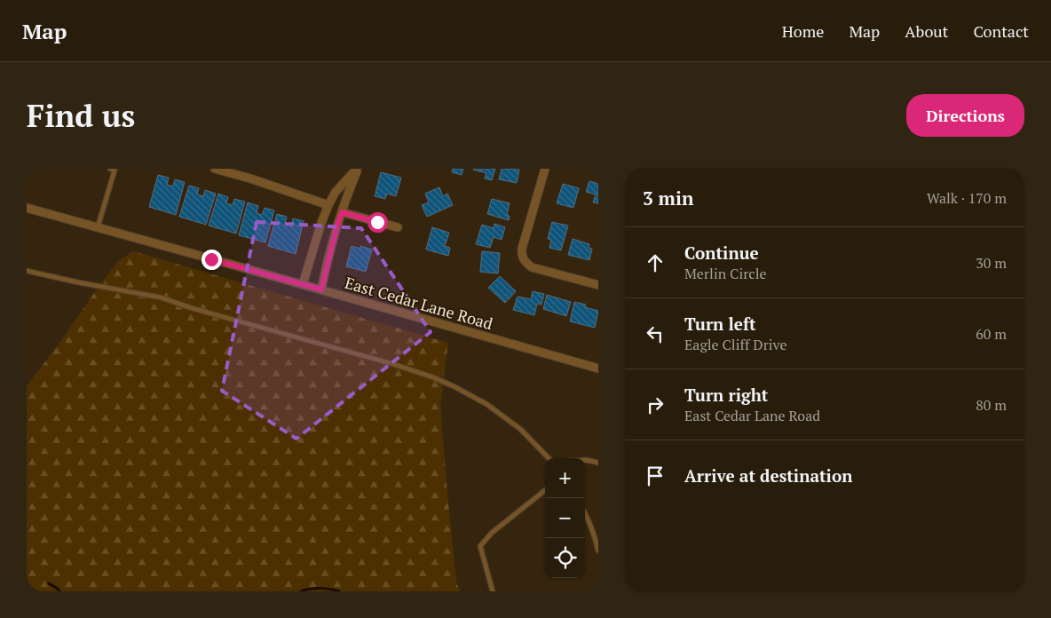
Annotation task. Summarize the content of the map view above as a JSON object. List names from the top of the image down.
{
  "streets": {
    "street": ["East Cedar Lane Road"]
  },
  "page": {
    "header": "Map",
    "nav": [
      "Home",
      "Map",
      "About",
      "Contact"
    ],
    "buttons": "Directions",
    "title": "Find us",
    "heading": ["3 min", "Walk · 170 m"],
    "list": [
      ["Continue", "Merlin Circle", "30 m"],
      ["Turn left", "Eagle Cliff Drive", "60 m"],
      ["Turn right", "East Cedar Lane Road", "80 m"],
      "Arrive at destination"
    ],
    "map_buttons": ["+", "−"]
  }
}
